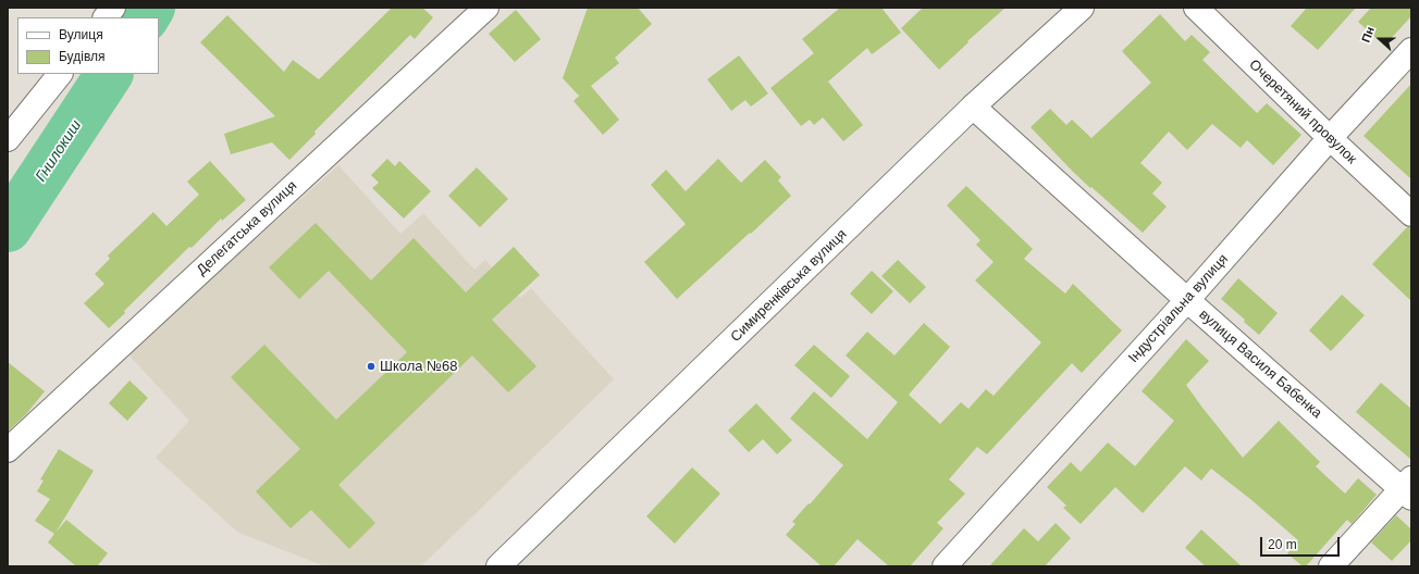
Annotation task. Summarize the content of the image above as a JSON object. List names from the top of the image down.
{
  "streets": {
    "street": [
      "Очеретяний провулок",
      "Делегатська вулиця",
      "Симиренківська вулиця",
      "Індустріальна вулиця",
      "вулиця Василя Бабенка"
    ]
  },
  "crossings": [
    ["Очеретяний провулок", "Індустріальна вулиця"],
    ["Симиренківська вулиця", "вулиця Василя Бабенка"],
    ["Індустріальна вулиця", "вулиця Василя Бабенка"]
  ],
  "water": ["Гнилокиш"],
  "places": ["Школа №68"],
  "legend": ["Вулиця", "Будівля"],
  "scale_bar": "20 m",
  "north": "left"
}
